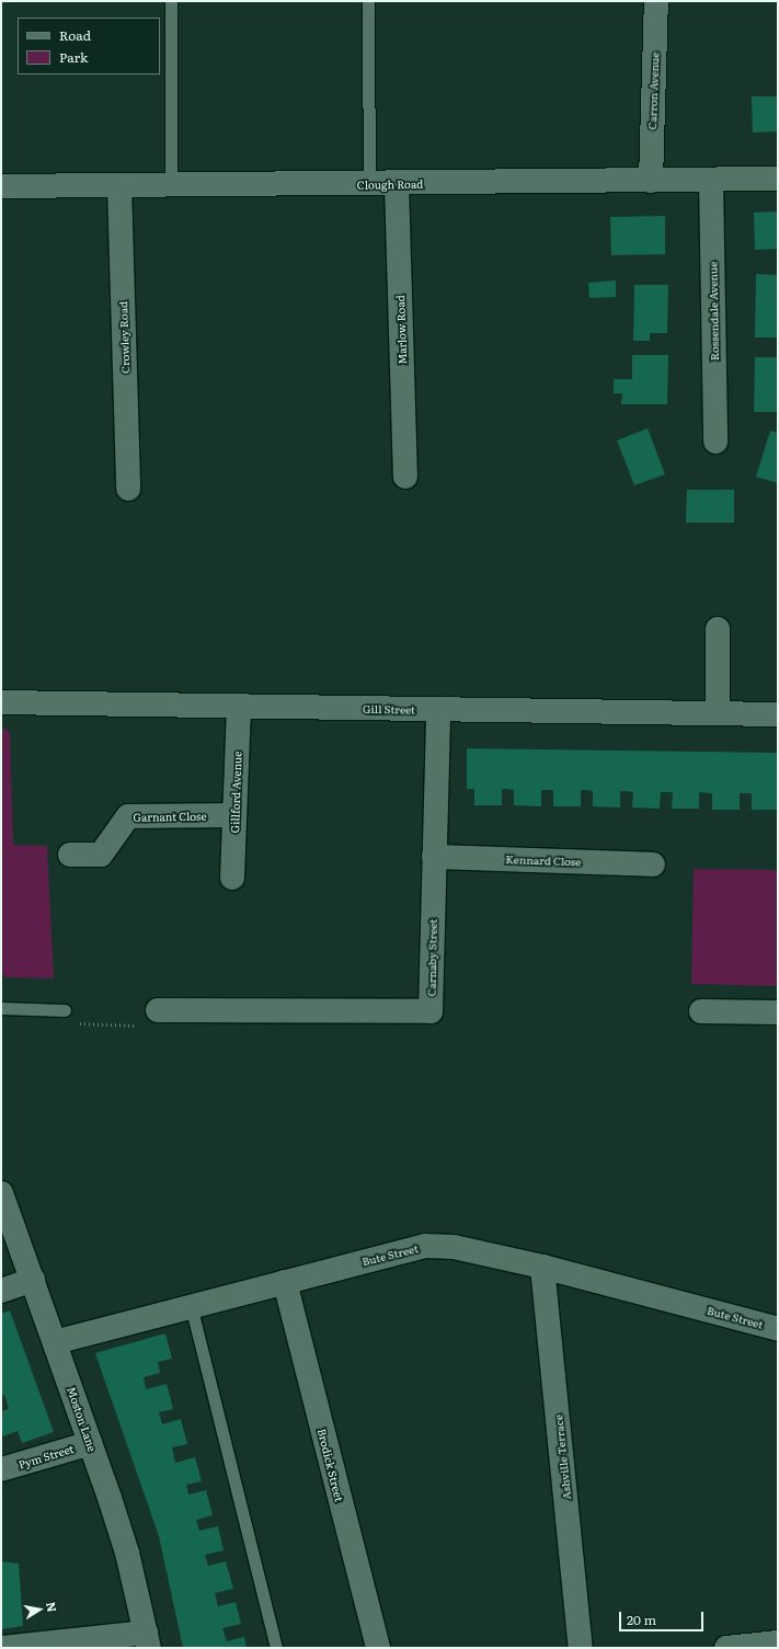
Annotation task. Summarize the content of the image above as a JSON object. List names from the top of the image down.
{
  "streets": {
    "street": [
      "Carron Avenue",
      "Clough Road",
      "Rossendale Avenue",
      "Marlow Road",
      "Crowley Road",
      "Gill Street",
      "Gillford Avenue",
      "Garnant Close",
      "Kennard Close",
      "Carnaby Street",
      "Bute Street",
      "Moston Lane",
      "Pym Street",
      "Ashville Terrace",
      "Brodick Street"
    ]
  },
  "crossings": [
    ["Carron Avenue", "Clough Road"],
    ["Clough Road", "Rossendale Avenue"],
    ["Clough Road", "Marlow Road"],
    ["Clough Road", "Crowley Road"],
    ["Gill Street", "Gillford Avenue"],
    ["Gill Street", "Carnaby Street"],
    ["Gillford Avenue", "Garnant Close"],
    ["Kennard Close", "Carnaby Street"],
    ["Bute Street", "Moston Lane"],
    ["Bute Street", "Ashville Terrace"],
    ["Bute Street", "Brodick Street"],
    ["Moston Lane", "Pym Street"]
  ],
  "legend": ["Road", "Park"],
  "scale_bar": "20 m",
  "north": "right"
}
